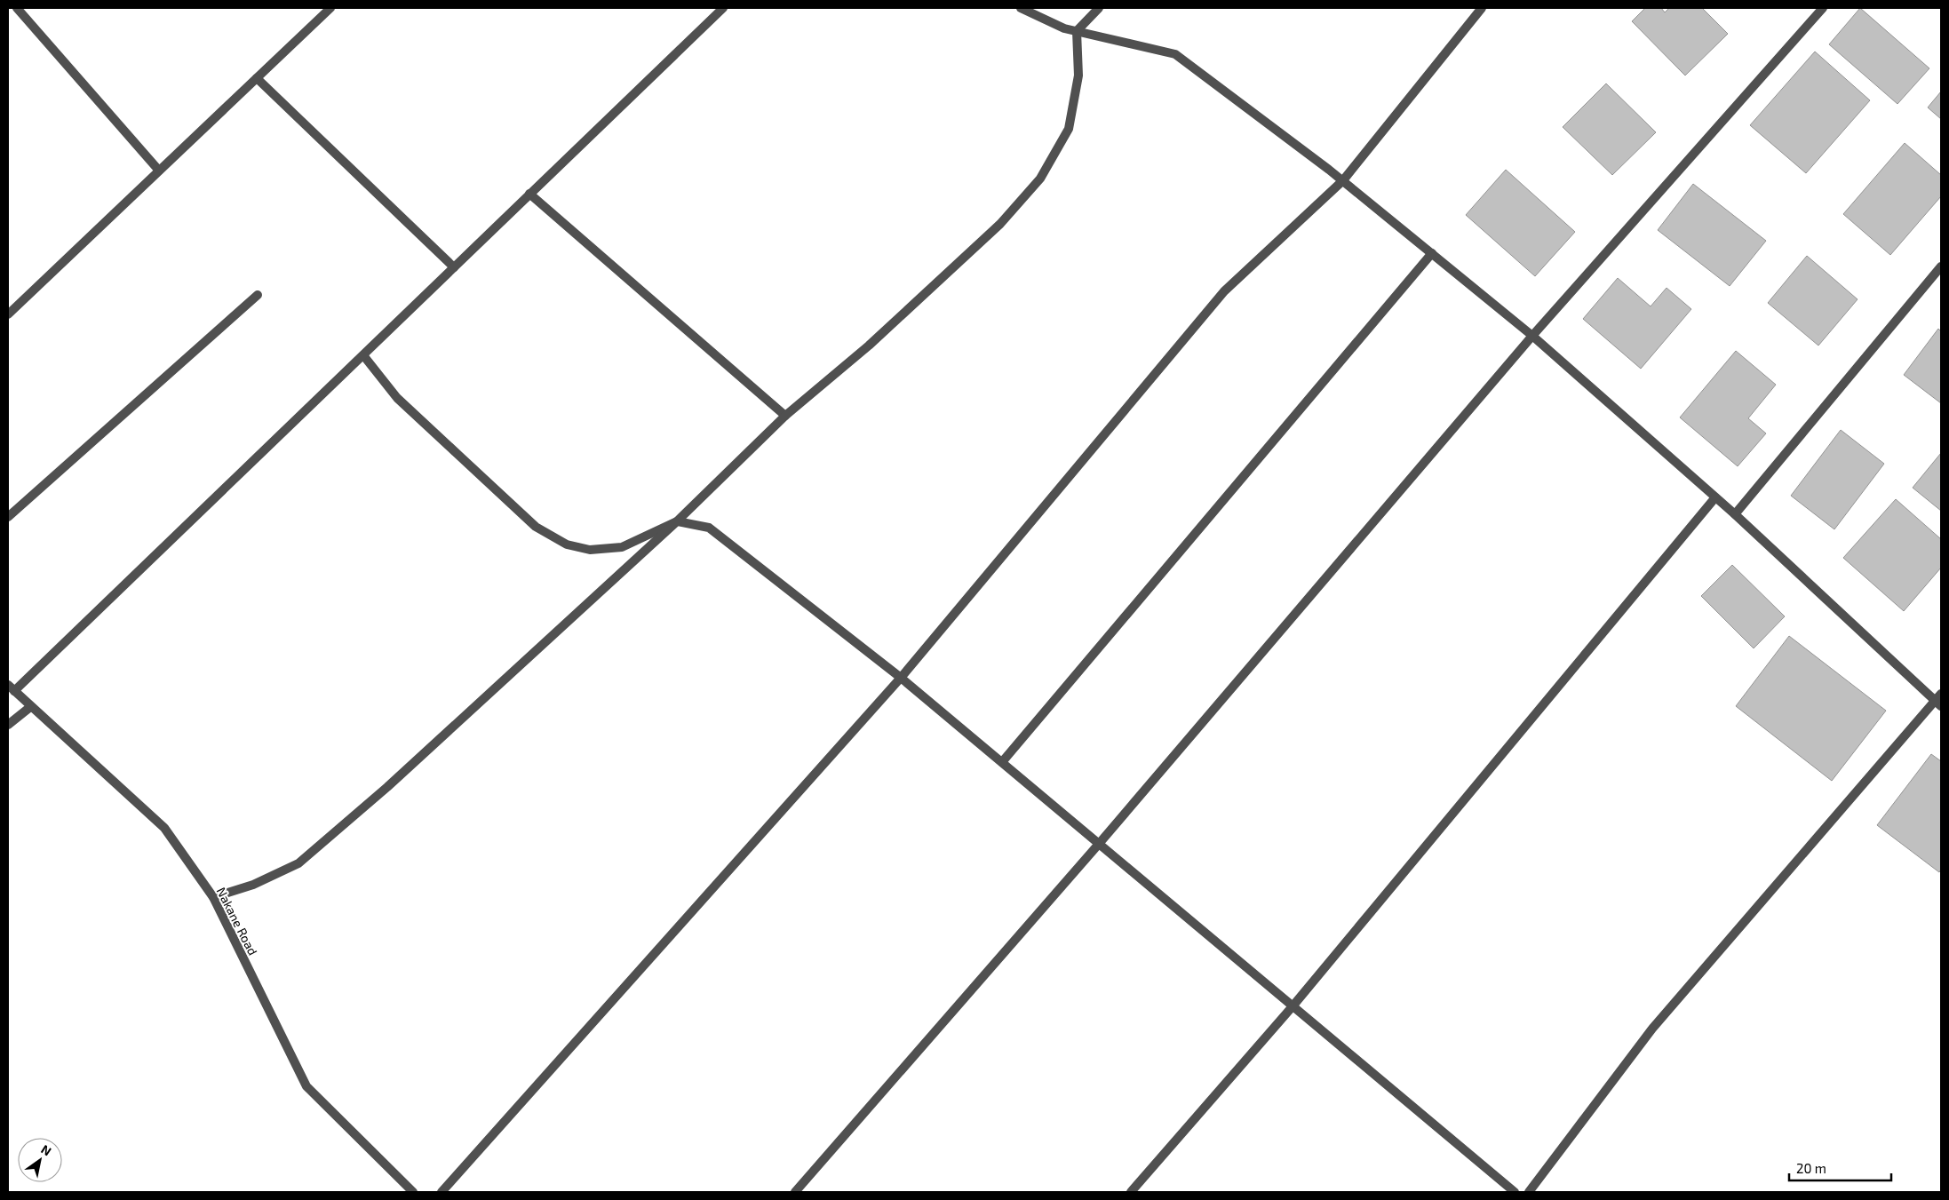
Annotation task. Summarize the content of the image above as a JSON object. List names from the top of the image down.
{
  "streets": {
    "street": ["Nakane Road"]
  },
  "scale_bar": "20 m",
  "north": "top right"
}
